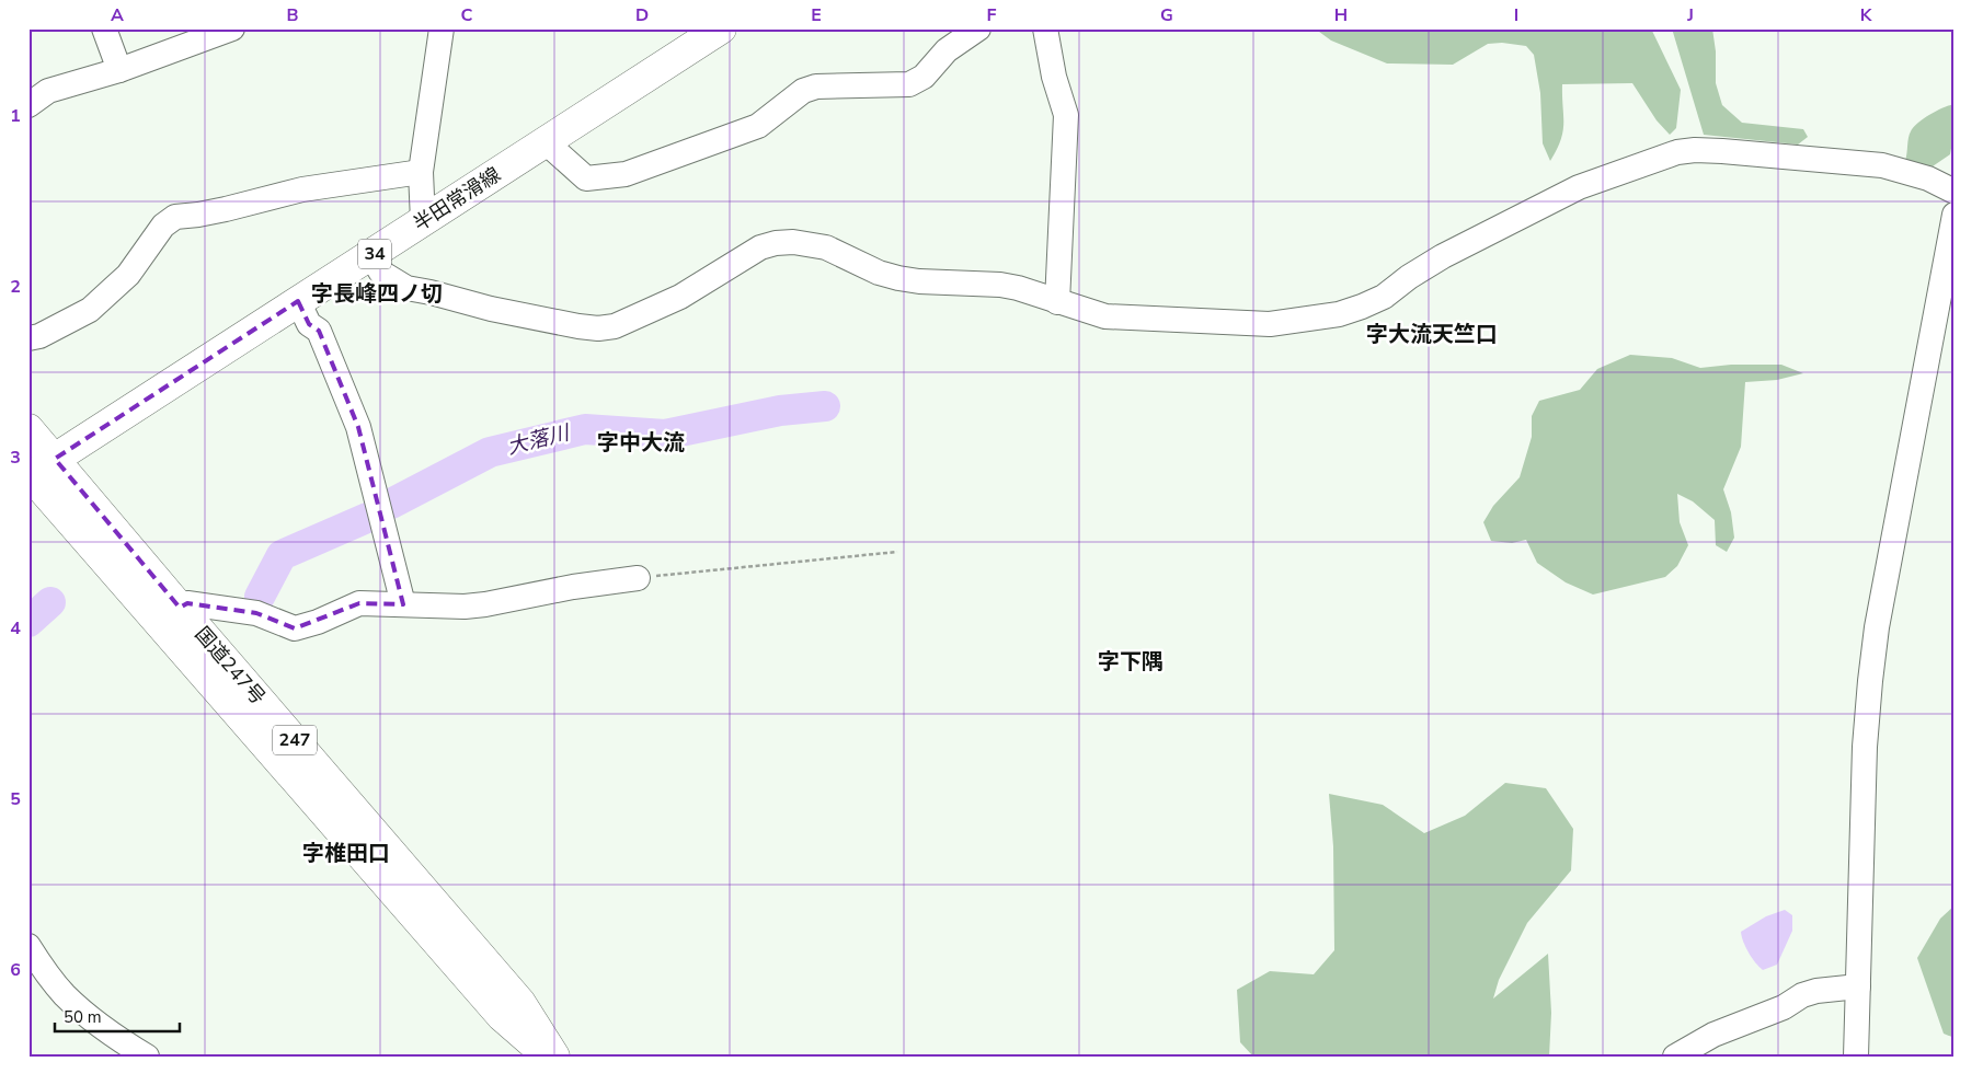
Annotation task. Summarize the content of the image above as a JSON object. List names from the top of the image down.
{
  "streets": {
    "main road": [
      "半田常滑線",
      "34",
      "国道247号",
      "247"
    ]
  },
  "crossings": [
    ["半田常滑線", "国道247号"]
  ],
  "districts": [
    "字長峰四ノ切",
    "字大流天竺口",
    "字中大流",
    "字下隅",
    "字椎田口"
  ],
  "water": ["大落川"],
  "scale_bar": "50 m",
  "grid": {
    "columns": [
      "A",
      "B",
      "C",
      "D",
      "E",
      "F",
      "G",
      "H",
      "I",
      "J",
      "K"
    ],
    "rows": [
      "1",
      "2",
      "3",
      "4",
      "5",
      "6"
    ]
  }
}
